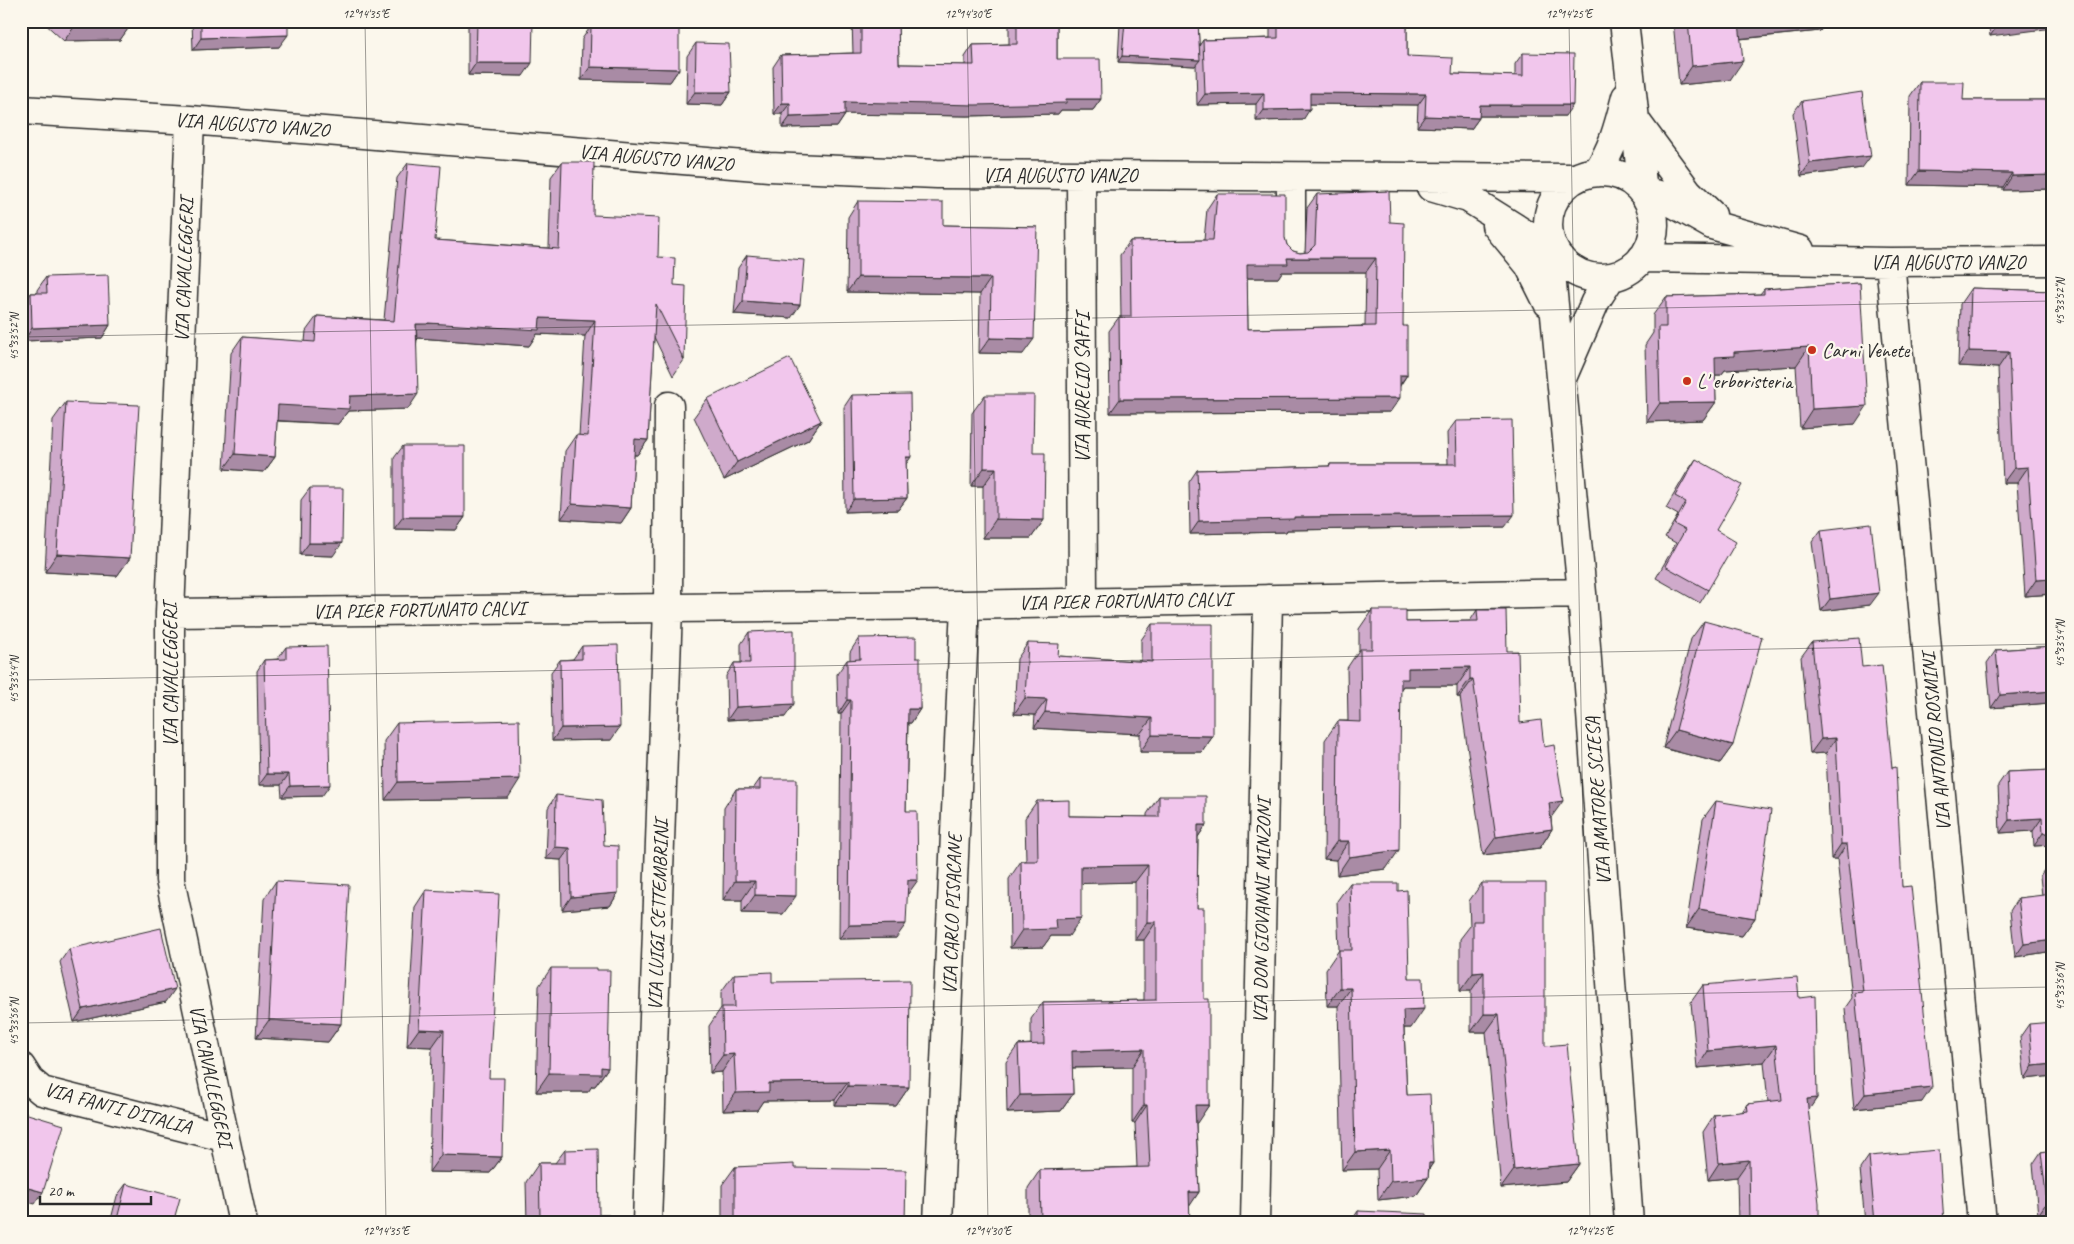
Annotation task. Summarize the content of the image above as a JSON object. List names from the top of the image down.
{
  "streets": {
    "street": [
      "VIA AUGUSTO VANZO",
      "VIA CAVALLEGGERI",
      "VIA AURELIO SAFFI",
      "VIA PIER FORTUNATO CALVI",
      "VIA ANTONIO ROSMINI",
      "VIA AMATORE SCIESA",
      "VIA DON GIOVANNI MINZONI",
      "VIA CARLO PISACANE",
      "VIA LUIGI SETTEMBRINI",
      "VIA FANTI D'ITALIA"
    ]
  },
  "crossings": [
    ["VIA AUGUSTO VANZO", "VIA CAVALLEGGERI"],
    ["VIA AUGUSTO VANZO", "VIA AURELIO SAFFI"],
    ["VIA AUGUSTO VANZO", "VIA ANTONIO ROSMINI"],
    ["VIA AUGUSTO VANZO", "VIA AMATORE SCIESA"],
    ["VIA CAVALLEGGERI", "VIA PIER FORTUNATO CALVI"],
    ["VIA CAVALLEGGERI", "VIA FANTI D'ITALIA"],
    ["VIA AURELIO SAFFI", "VIA PIER FORTUNATO CALVI"],
    ["VIA PIER FORTUNATO CALVI", "VIA AMATORE SCIESA"],
    ["VIA PIER FORTUNATO CALVI", "VIA DON GIOVANNI MINZONI"],
    ["VIA PIER FORTUNATO CALVI", "VIA CARLO PISACANE"],
    ["VIA PIER FORTUNATO CALVI", "VIA LUIGI SETTEMBRINI"]
  ],
  "places": ["Carni Venete", "L' erboristeria"],
  "scale_bar": "20 m",
  "coordinates": [
    "12°14'35\"E",
    "12°14'30\"E",
    "12°14'25\"E",
    "45°33'52\"N",
    "45°33'54\"N",
    "45°33'56\"N"
  ]
}
